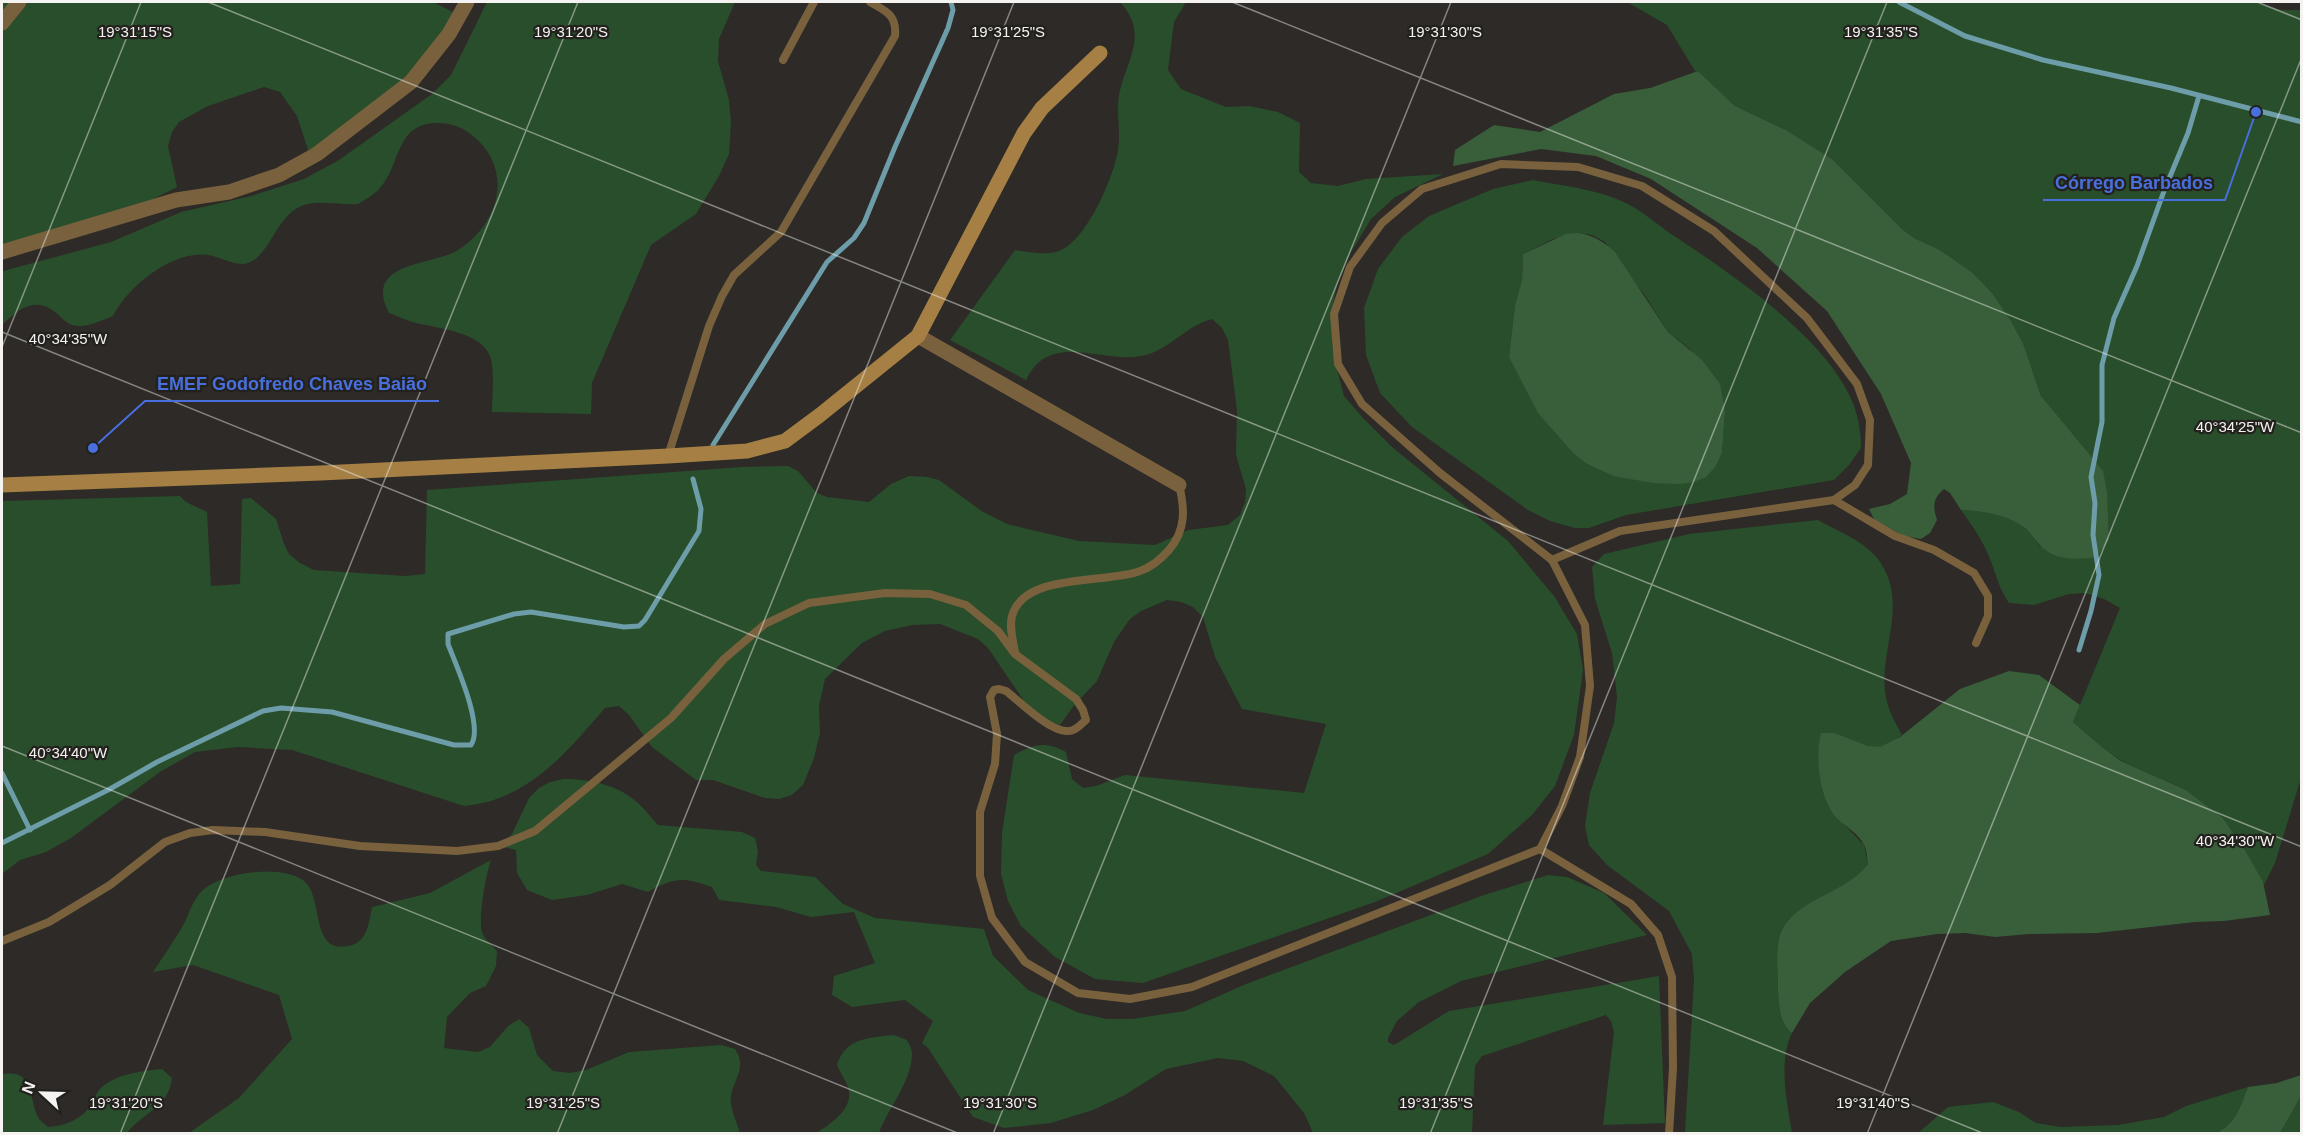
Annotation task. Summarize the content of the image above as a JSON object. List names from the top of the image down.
{
  "places": ["Córrego Barbados", "EMEF Godofredo Chaves Baião"],
  "north": "left",
  "coordinates": [
    "19°31'15\"S",
    "19°31'20\"S",
    "19°31'25\"S",
    "19°31'30\"S",
    "19°31'35\"S",
    "40°34'35\"W",
    "40°34'25\"W",
    "40°34'40\"W",
    "40°34'30\"W",
    "19°31'40\"S"
  ]
}
